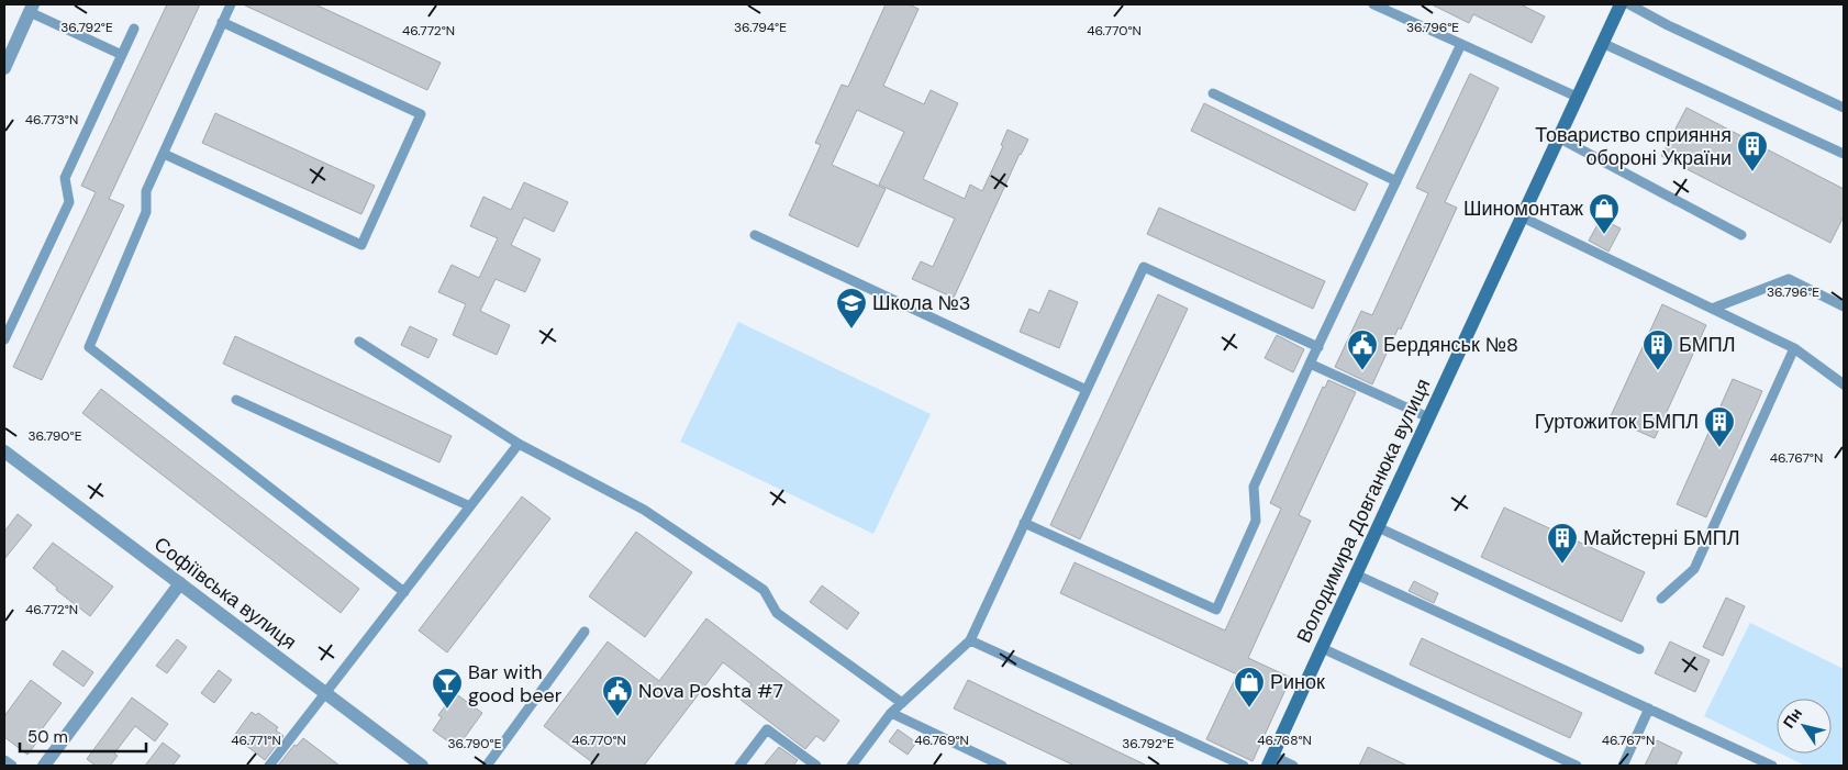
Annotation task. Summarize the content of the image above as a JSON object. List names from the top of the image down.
{
  "streets": {
    "main road": ["Володимира Довганюка вулиця"],
    "street": ["Софіївська вулиця"]
  },
  "places": {
    "building": [
      "Товариство сприяння обороні України",
      "БМПЛ",
      "Гуртожиток БМПЛ",
      "Майстерні БМПЛ"
    ],
    "shop": ["Шиномонтаж", "Ринок"],
    "school or university": ["Школа №3"],
    "public building": ["Бердянськ №8", "Nova Poshta #7"],
    "bar": ["Bar with good beer"]
  },
  "scale_bar": "50 m",
  "north": "top left",
  "coordinates": [
    "36.796°E",
    "36.792°E",
    "36.794°E",
    "46.772°N",
    "46.770°N",
    "46.773°N",
    "36.790°E",
    "46.767°N",
    "46.771°N",
    "46.769°N",
    "46.768°N"
  ]
}
